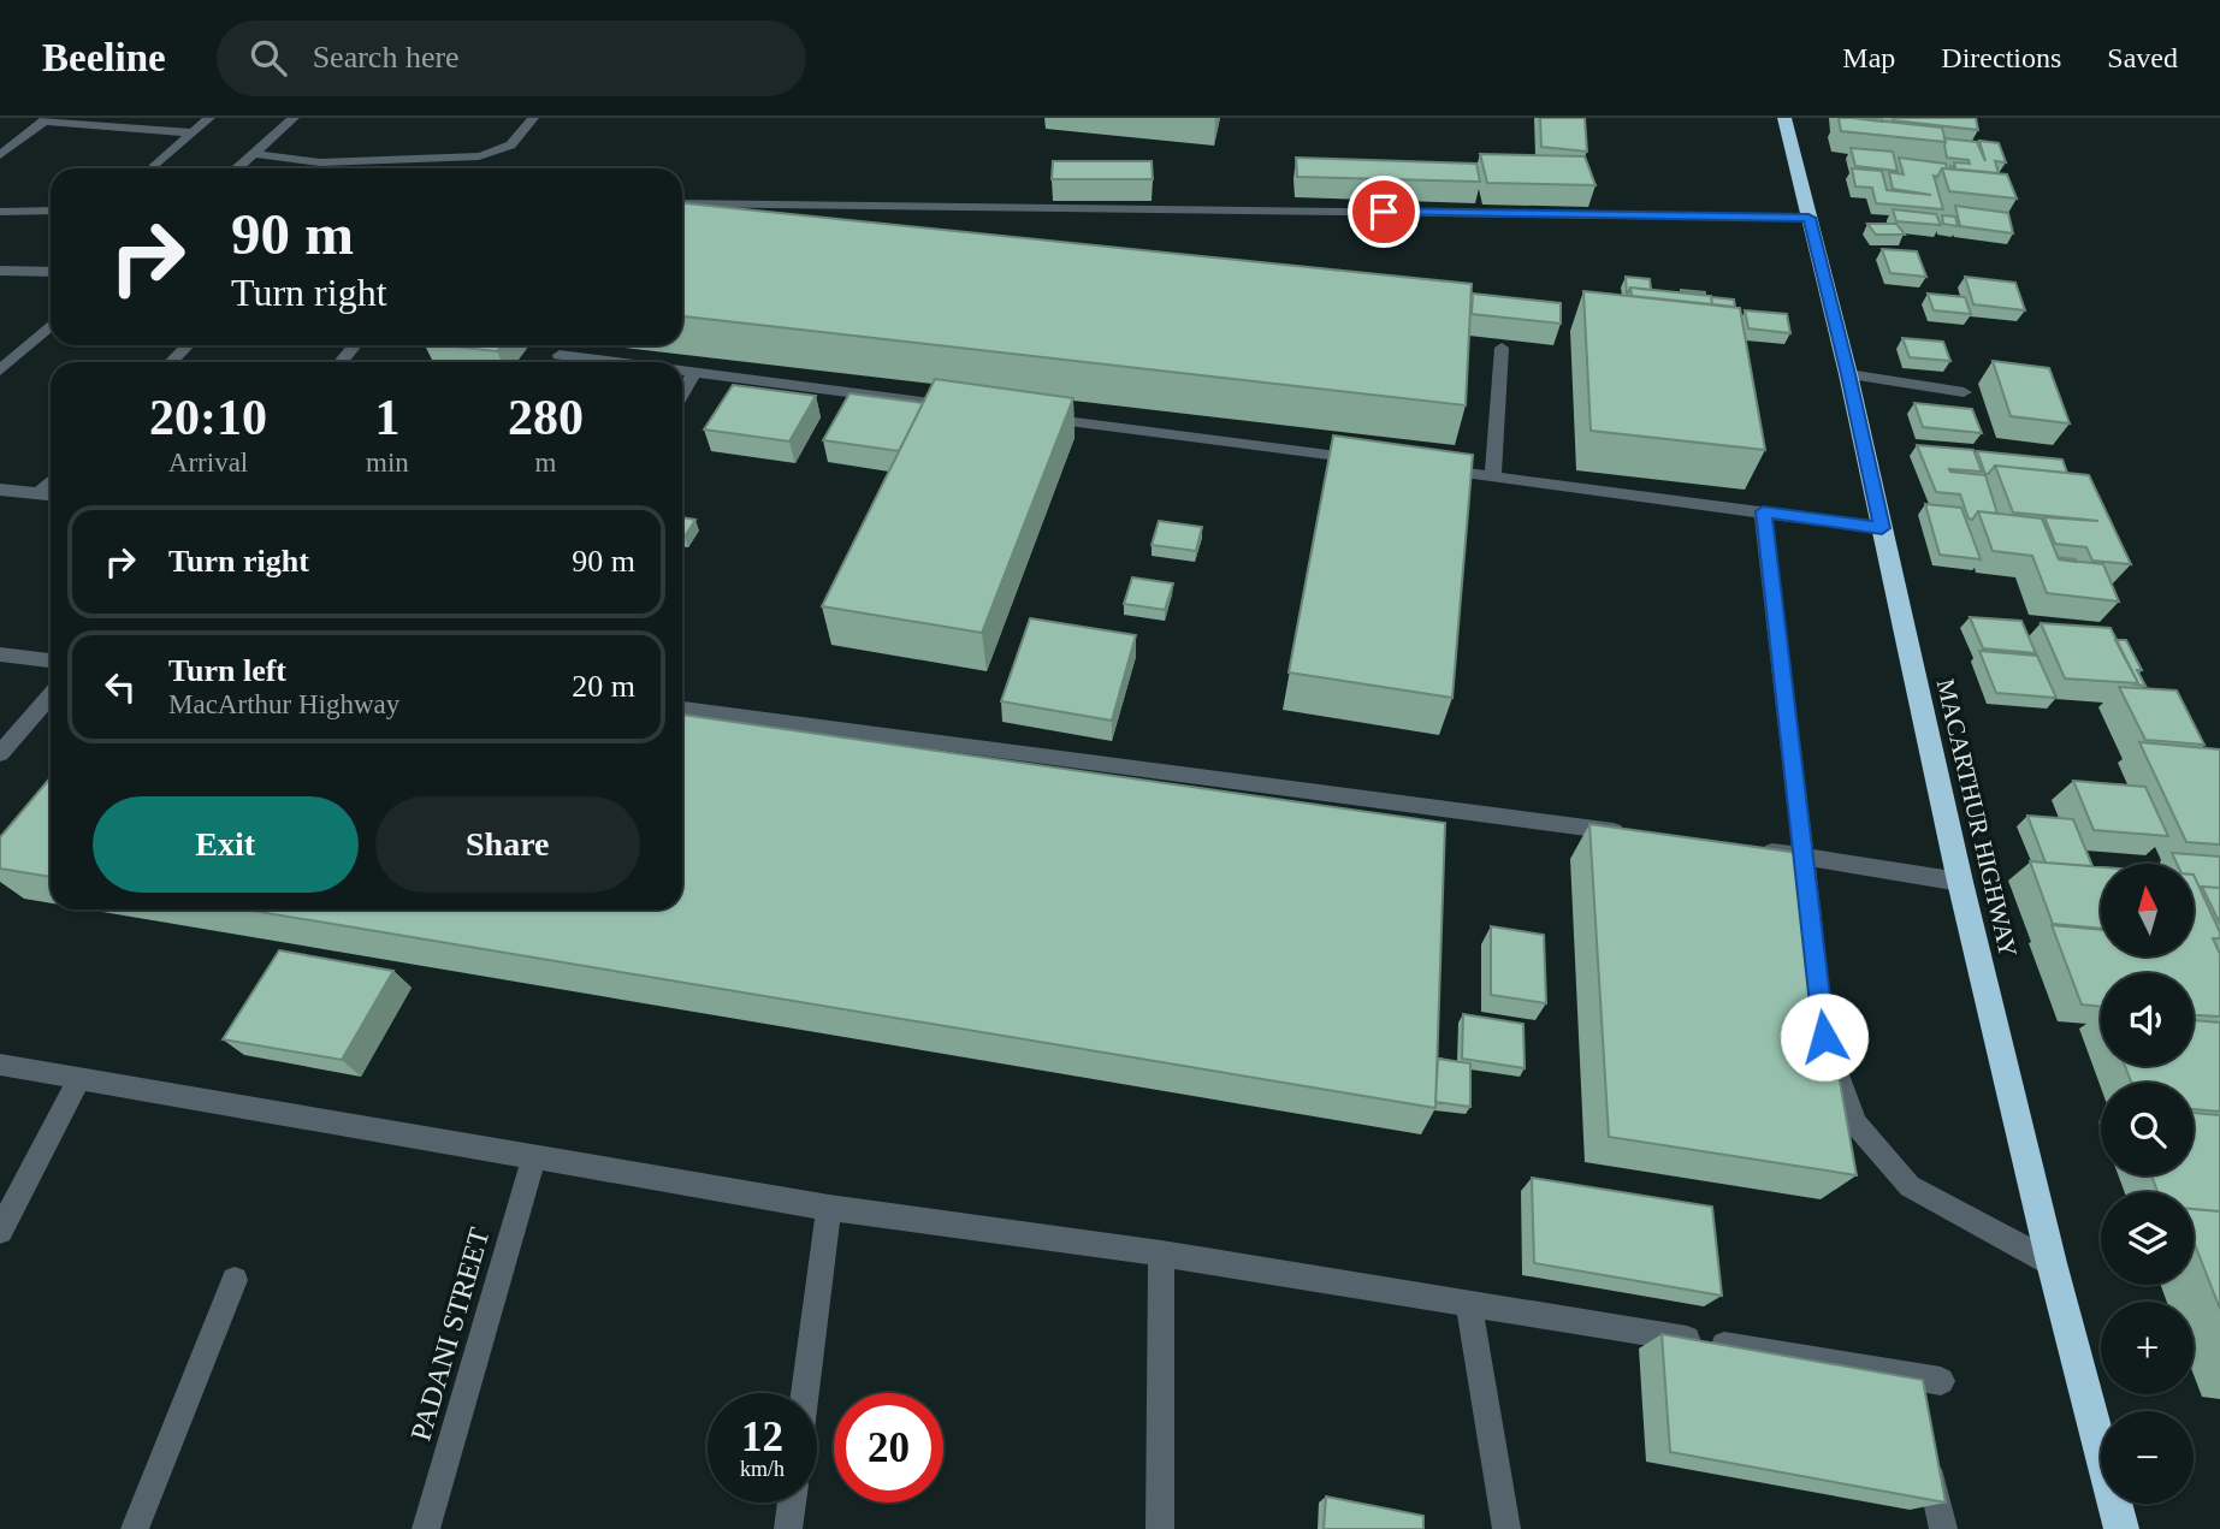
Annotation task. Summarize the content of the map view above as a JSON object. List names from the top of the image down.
{
  "streets": {
    "highway": ["MACARTHUR HIGHWAY"],
    "street": ["PADANI STREET"]
  },
  "north": "top",
  "page": {
    "header": "Beeline",
    "search": "Search here",
    "nav": ["Map", "Directions", "Saved"],
    "turn": ["90 m", "Turn right"],
    "eta": [
      "20:10",
      "Arrival",
      "1",
      "min",
      "280",
      "m"
    ],
    "list": [
      {
        "name": "Turn right",
        "value": "90 m"
      },
      {
        "name": "Turn left",
        "note": "MacArthur Highway",
        "value": "20 m"
      }
    ],
    "buttons": ["Exit", "Share"],
    "map_buttons": ["+", "−"],
    "speed": "12 km/h",
    "limit": "20"
  }
}
